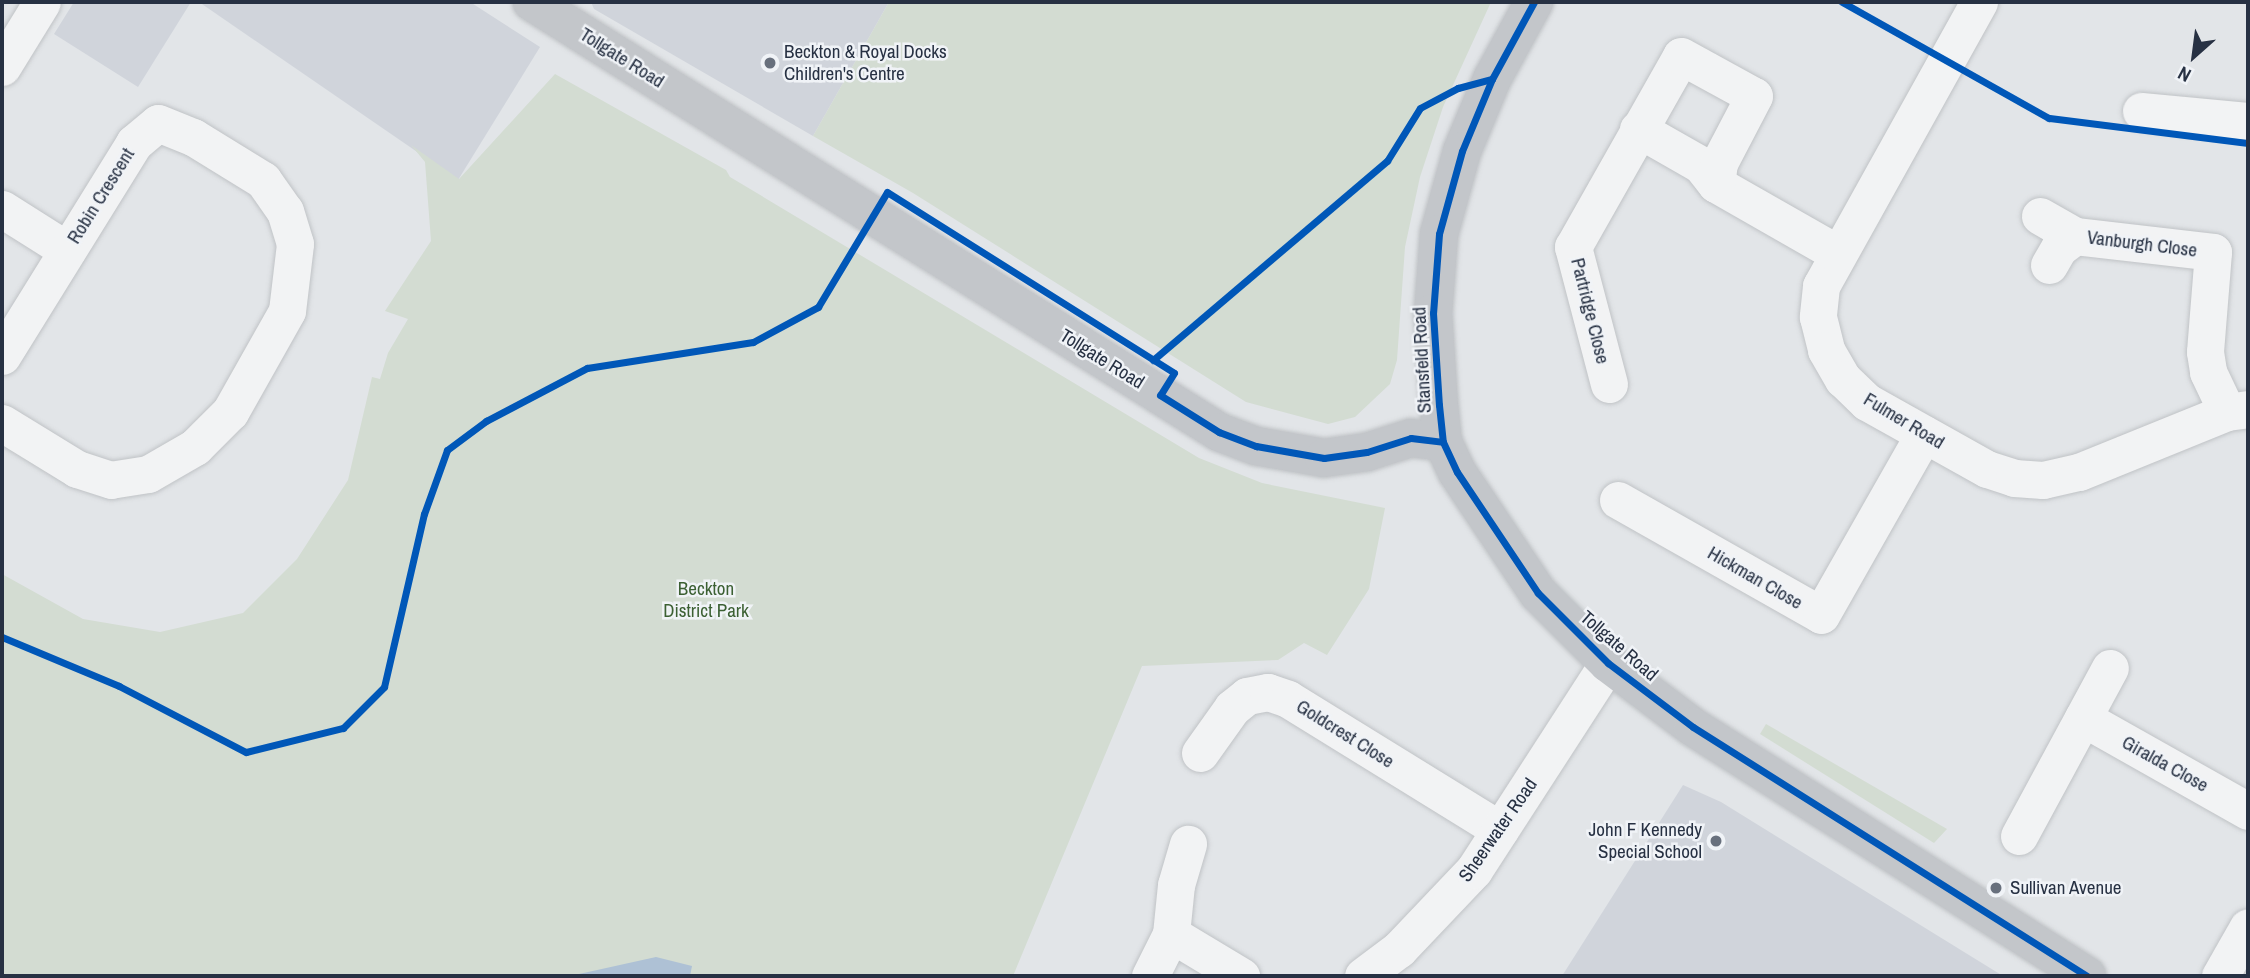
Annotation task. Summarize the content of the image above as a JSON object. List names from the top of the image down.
{
  "streets": {
    "street": [
      "Tollgate Road",
      "Robin Crescent",
      "Vanburgh Close",
      "Partridge Close",
      "Stansfeld Road",
      "Fulmer Road",
      "Hickman Close",
      "Goldcrest Close",
      "Giralda Close",
      "Sheerwater Road"
    ]
  },
  "crossings": [
    ["Tollgate Road", "Stansfeld Road"],
    ["Tollgate Road", "Sheerwater Road"],
    ["Vanburgh Close", "Fulmer Road"],
    ["Fulmer Road", "Hickman Close"],
    ["Goldcrest Close", "Sheerwater Road"]
  ],
  "parks": ["Beckton District Park"],
  "places": ["Beckton & Royal Docks Children's Centre", "John F Kennedy Special School", "Sullivan Avenue"],
  "north": "bottom left"
}
